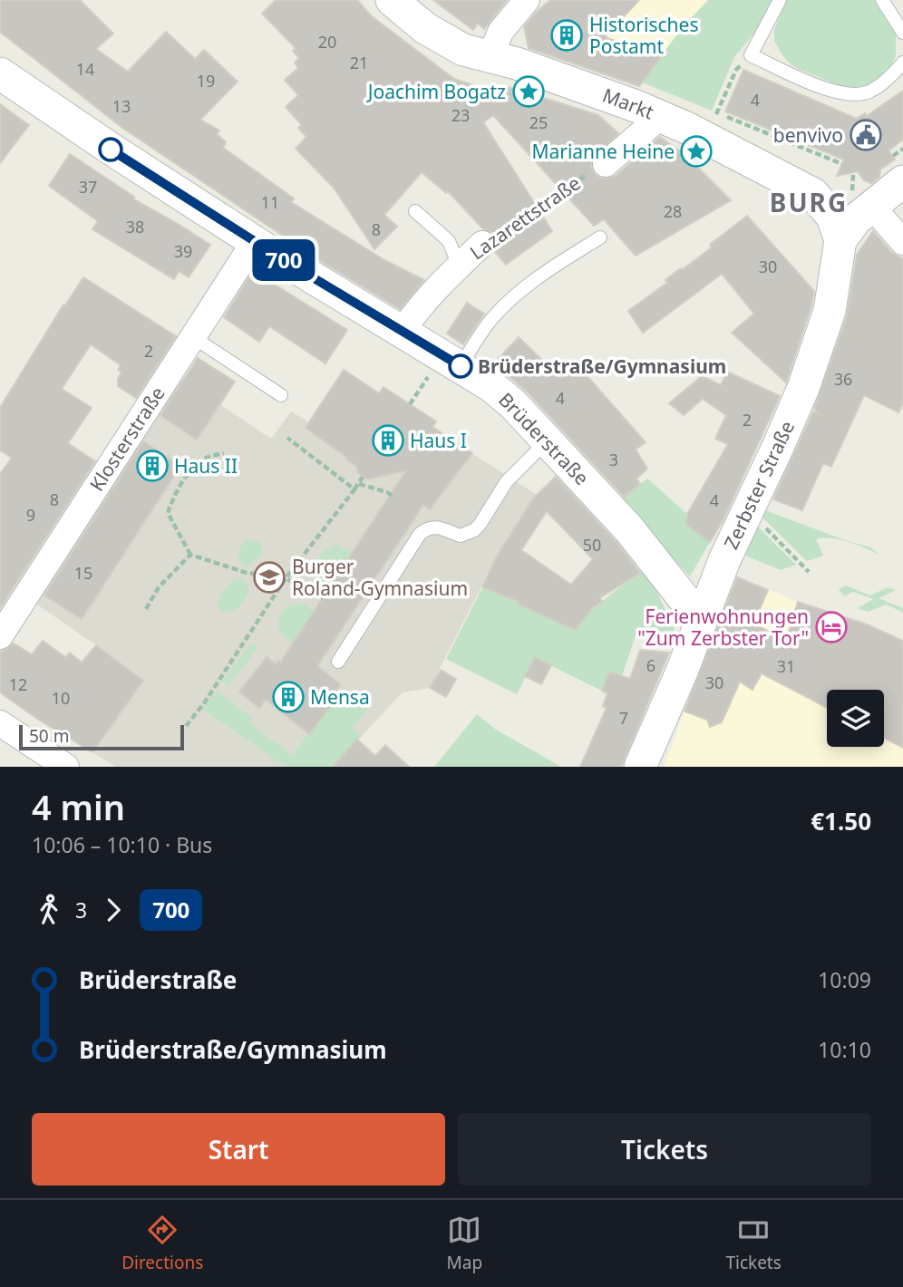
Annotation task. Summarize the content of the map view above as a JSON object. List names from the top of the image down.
{
  "streets": {
    "street": [
      "Markt",
      "Lazarettstraße",
      "Klosterstraße",
      "Brüderstraße",
      "Zerbster Straße"
    ]
  },
  "crossings": [
    ["Markt", "Zerbster Straße"],
    ["Lazarettstraße", "Brüderstraße"],
    ["Klosterstraße", "Brüderstraße"],
    ["Brüderstraße", "Zerbster Straße"]
  ],
  "districts": ["BURG"],
  "places": {
    "building": [
      "Historisches Postamt",
      "Haus I",
      "Haus II",
      "Mensa"
    ],
    "place": ["Joachim Bogatz", "Marianne Heine"],
    "public building": ["benvivo"],
    "other": ["Brüderstraße/Gymnasium"],
    "school or university": ["Burger Roland-Gymnasium"],
    "hotel": ["Ferienwohnungen \"Zum Zerbster Tor\""]
  },
  "lines": ["bus line 700"],
  "house_numbers": [
    "20",
    "21",
    "14",
    "19",
    "4",
    "13",
    "23",
    "25",
    "37",
    "11",
    "28",
    "38",
    "8",
    "39",
    "30",
    "2",
    "36",
    "4",
    "2",
    "3",
    "8",
    "4",
    "9",
    "50",
    "15",
    "6",
    "31",
    "30",
    "12",
    "10",
    "7"
  ],
  "scale_bar": "50 m",
  "page": {
    "on_map": "700",
    "scale": "50 m",
    "heading": ["4 min", "10:06 – 10:10 · Bus", "€1.50"],
    "legs": ["3", "700"],
    "list": [
      {
        "name": "Brüderstraße",
        "value": "10:09"
      },
      {
        "name": "Brüderstraße/Gymnasium",
        "value": "10:10"
      }
    ],
    "buttons": ["Start", "Tickets"],
    "tabs": ["Directions", "Map", "Tickets"]
  }
}
